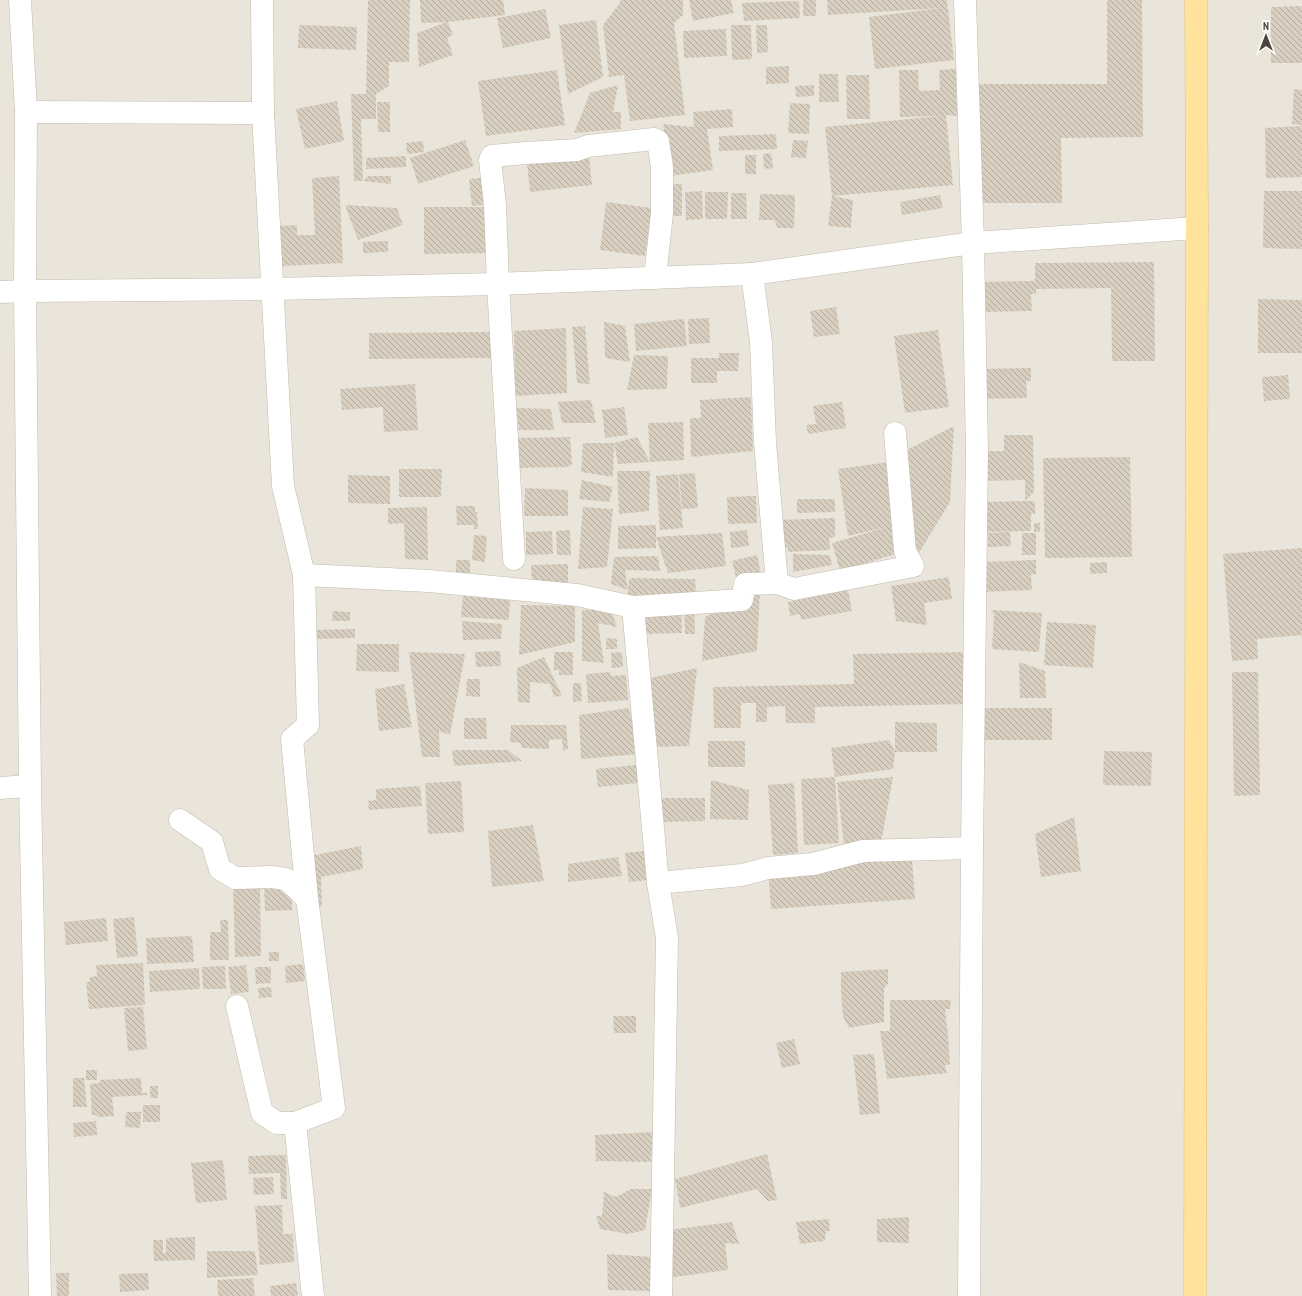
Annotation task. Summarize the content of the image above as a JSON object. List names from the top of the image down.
{
  "north": "top"
}
